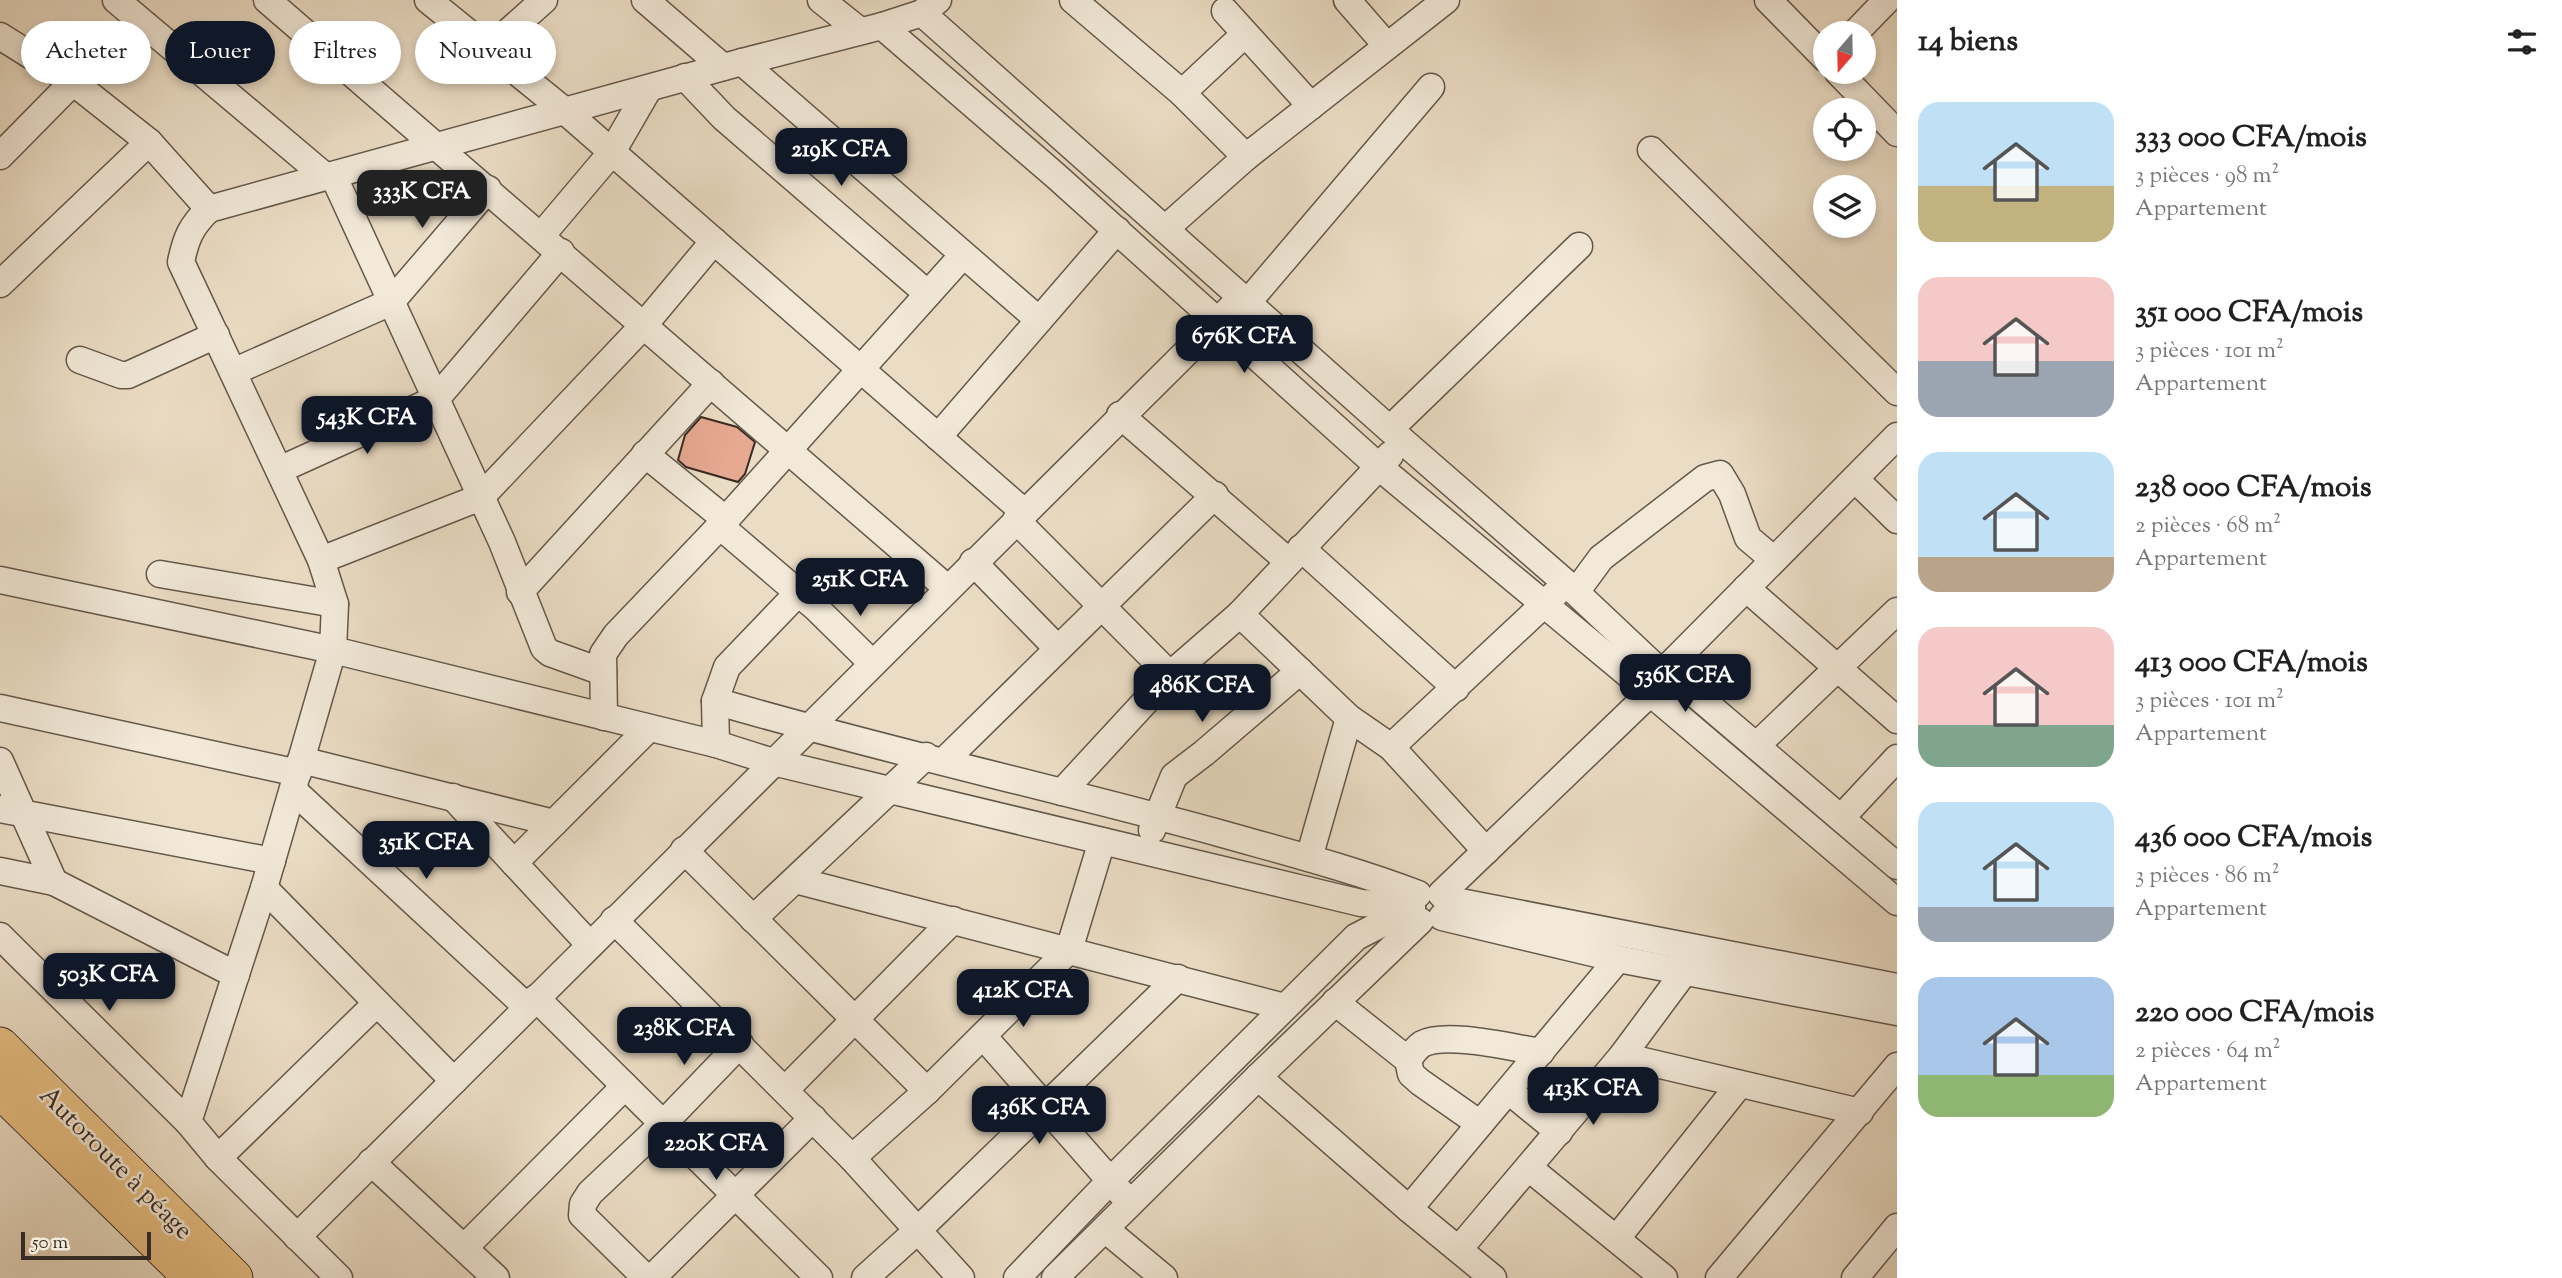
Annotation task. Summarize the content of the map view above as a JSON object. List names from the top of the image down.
{
  "streets": {
    "highway": ["Autoroute à péage"]
  },
  "scale_bar": "50 m",
  "north": "bottom",
  "page": {
    "heading": "14 biens",
    "chip": [
      "Acheter",
      "Louer",
      "Filtres",
      "Nouveau"
    ],
    "list": [
      {
        "name": "333 000 CFA/mois",
        "note": "3 pièces · 98 m² · Appartement"
      },
      {
        "name": "351 000 CFA/mois",
        "note": "3 pièces · 101 m² · Appartement"
      },
      {
        "name": "238 000 CFA/mois",
        "note": "2 pièces · 68 m² · Appartement"
      },
      {
        "name": "413 000 CFA/mois",
        "note": "3 pièces · 101 m² · Appartement"
      },
      {
        "name": "436 000 CFA/mois",
        "note": "3 pièces · 86 m² · Appartement"
      },
      {
        "name": "220 000 CFA/mois",
        "note": "2 pièces · 64 m² · Appartement"
      }
    ],
    "price": [
      "219K CFA",
      "333K CFA",
      "676K CFA",
      "543K CFA",
      "251K CFA",
      "536K CFA",
      "486K CFA",
      "351K CFA",
      "503K CFA",
      "412K CFA",
      "238K CFA",
      "413K CFA",
      "436K CFA",
      "220K CFA"
    ],
    "scale": "50 m"
  }
}
